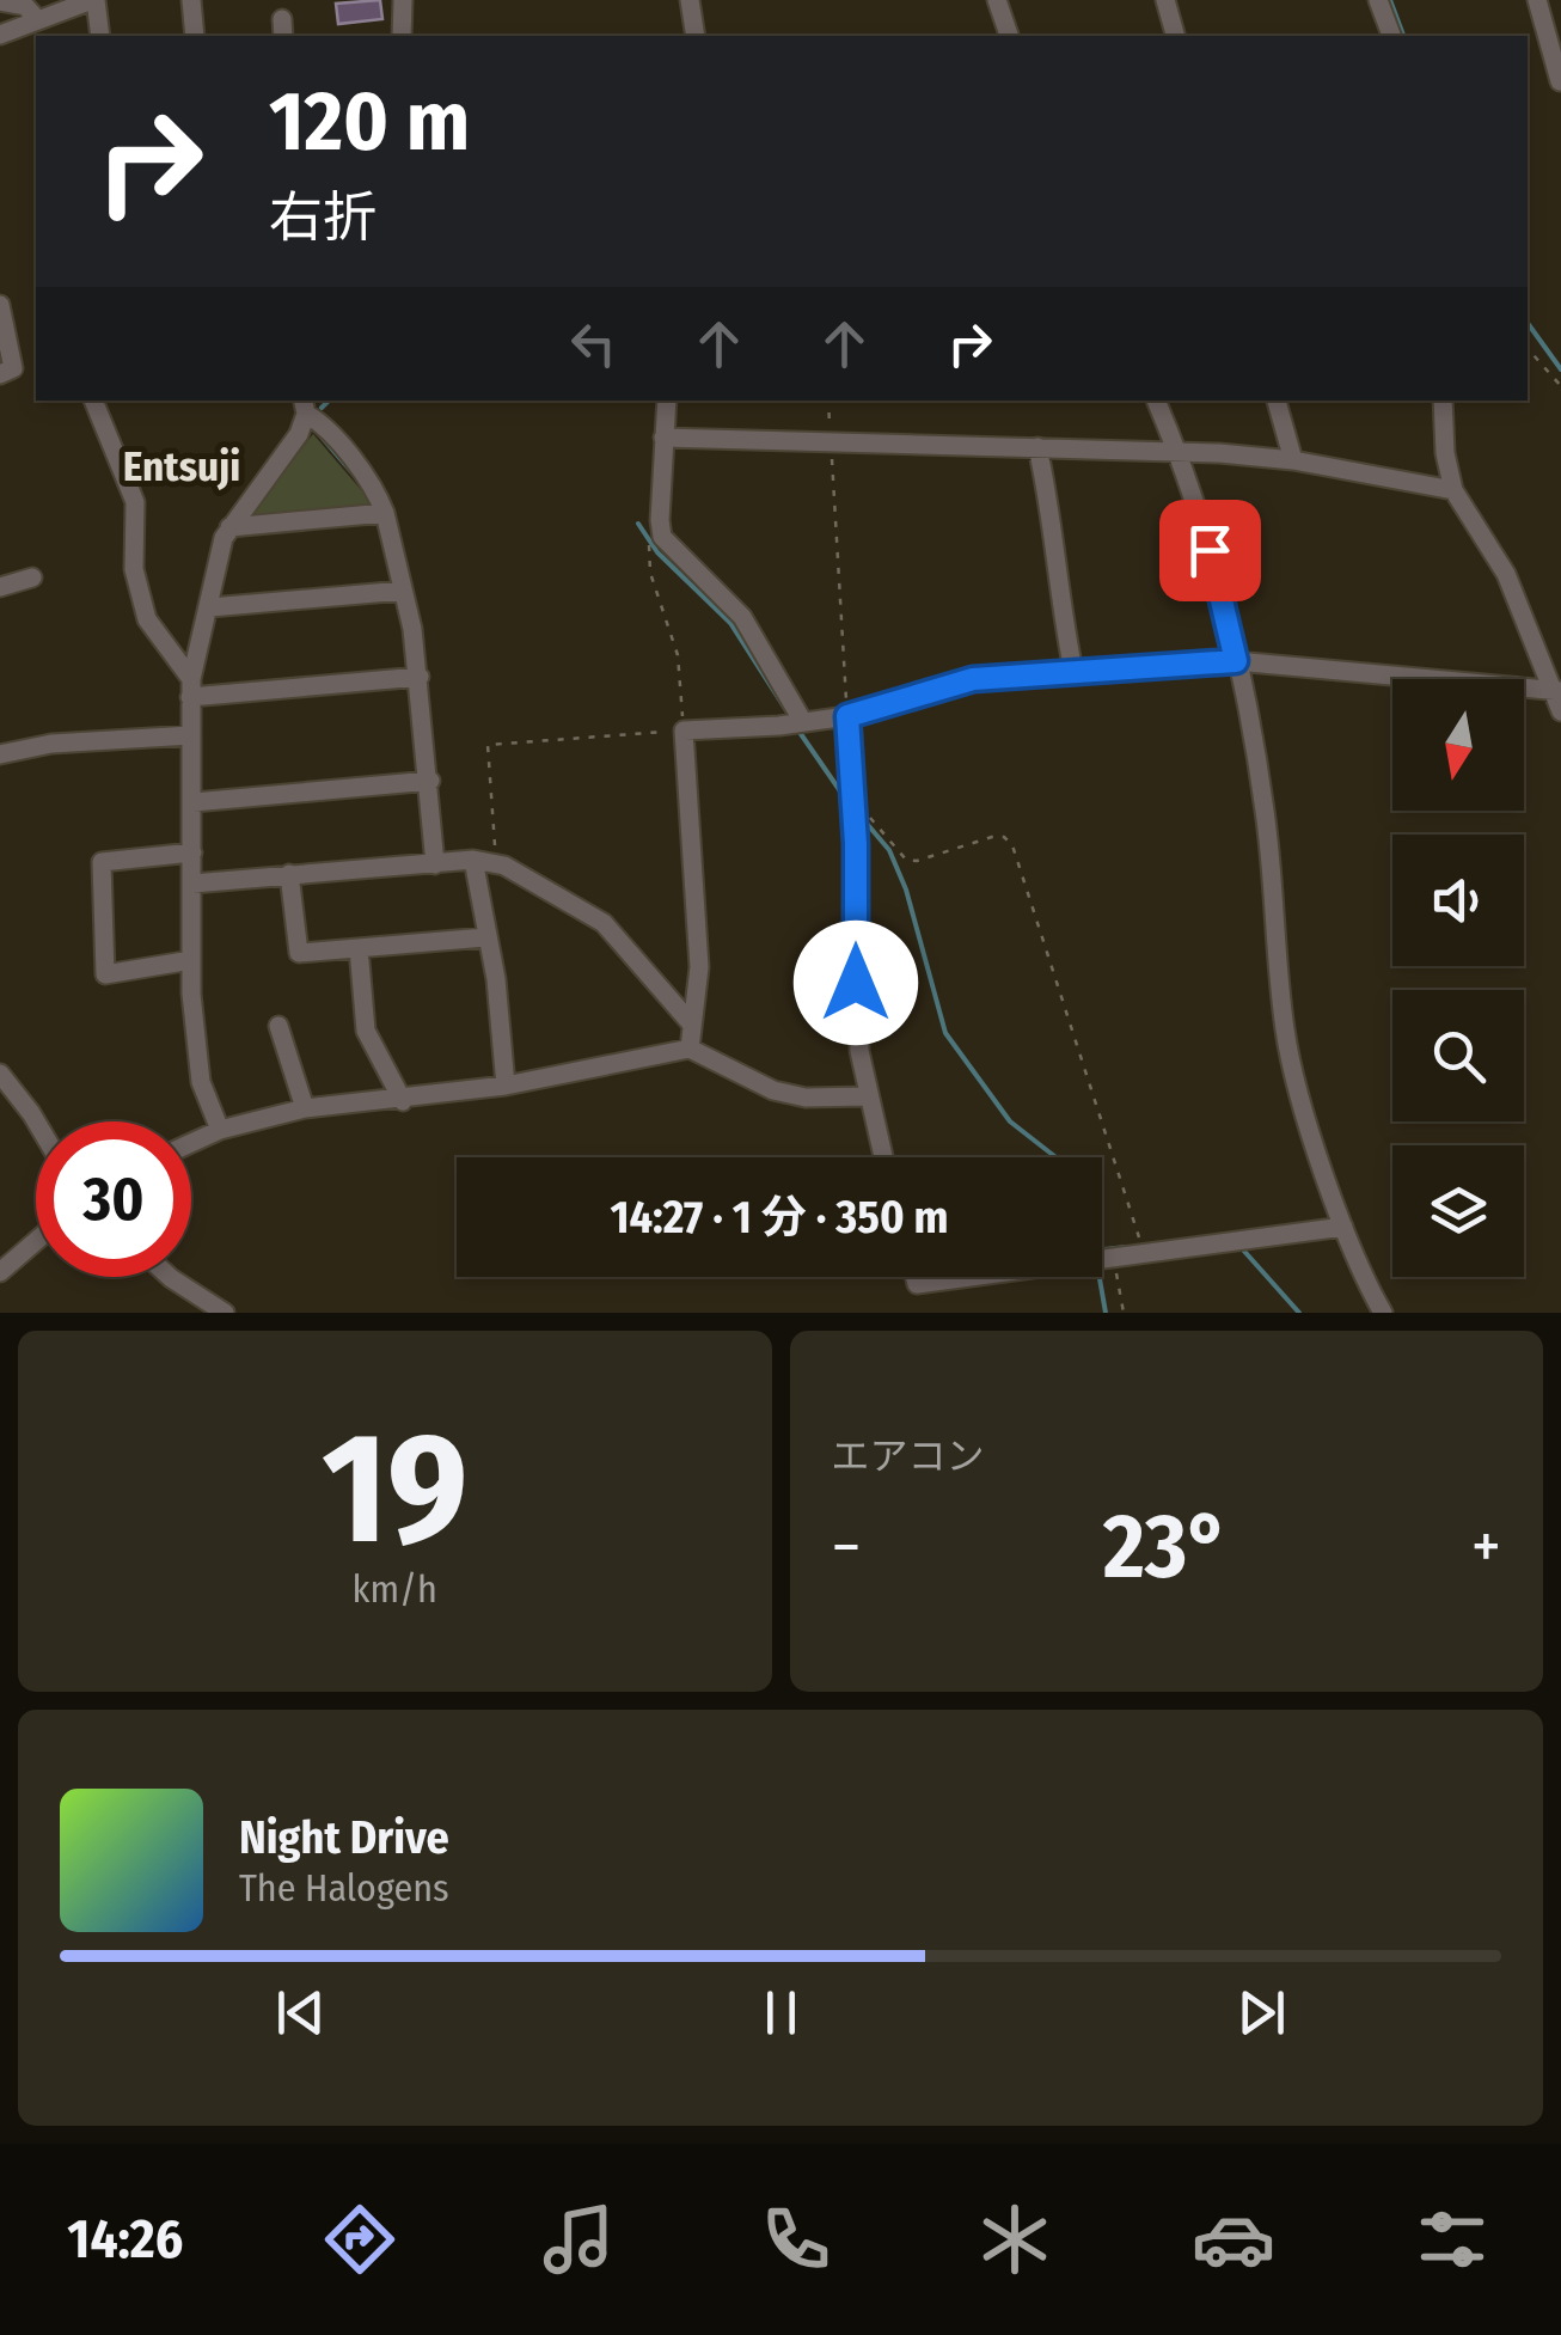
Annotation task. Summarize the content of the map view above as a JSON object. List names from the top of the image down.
{
  "districts": ["Entsuji"],
  "north": "bottom",
  "page": {
    "turn": ["120 m", "右折"],
    "limit": "30",
    "trip": "14:27 · 1 分 · 350 m",
    "tile": [
      ["19", "km/h"],
      "エアコン"
    ],
    "heat": ["−", "23°", "+"],
    "song": ["Night Drive", "The Halogens"],
    "tabs": "14:26"
  }
}
